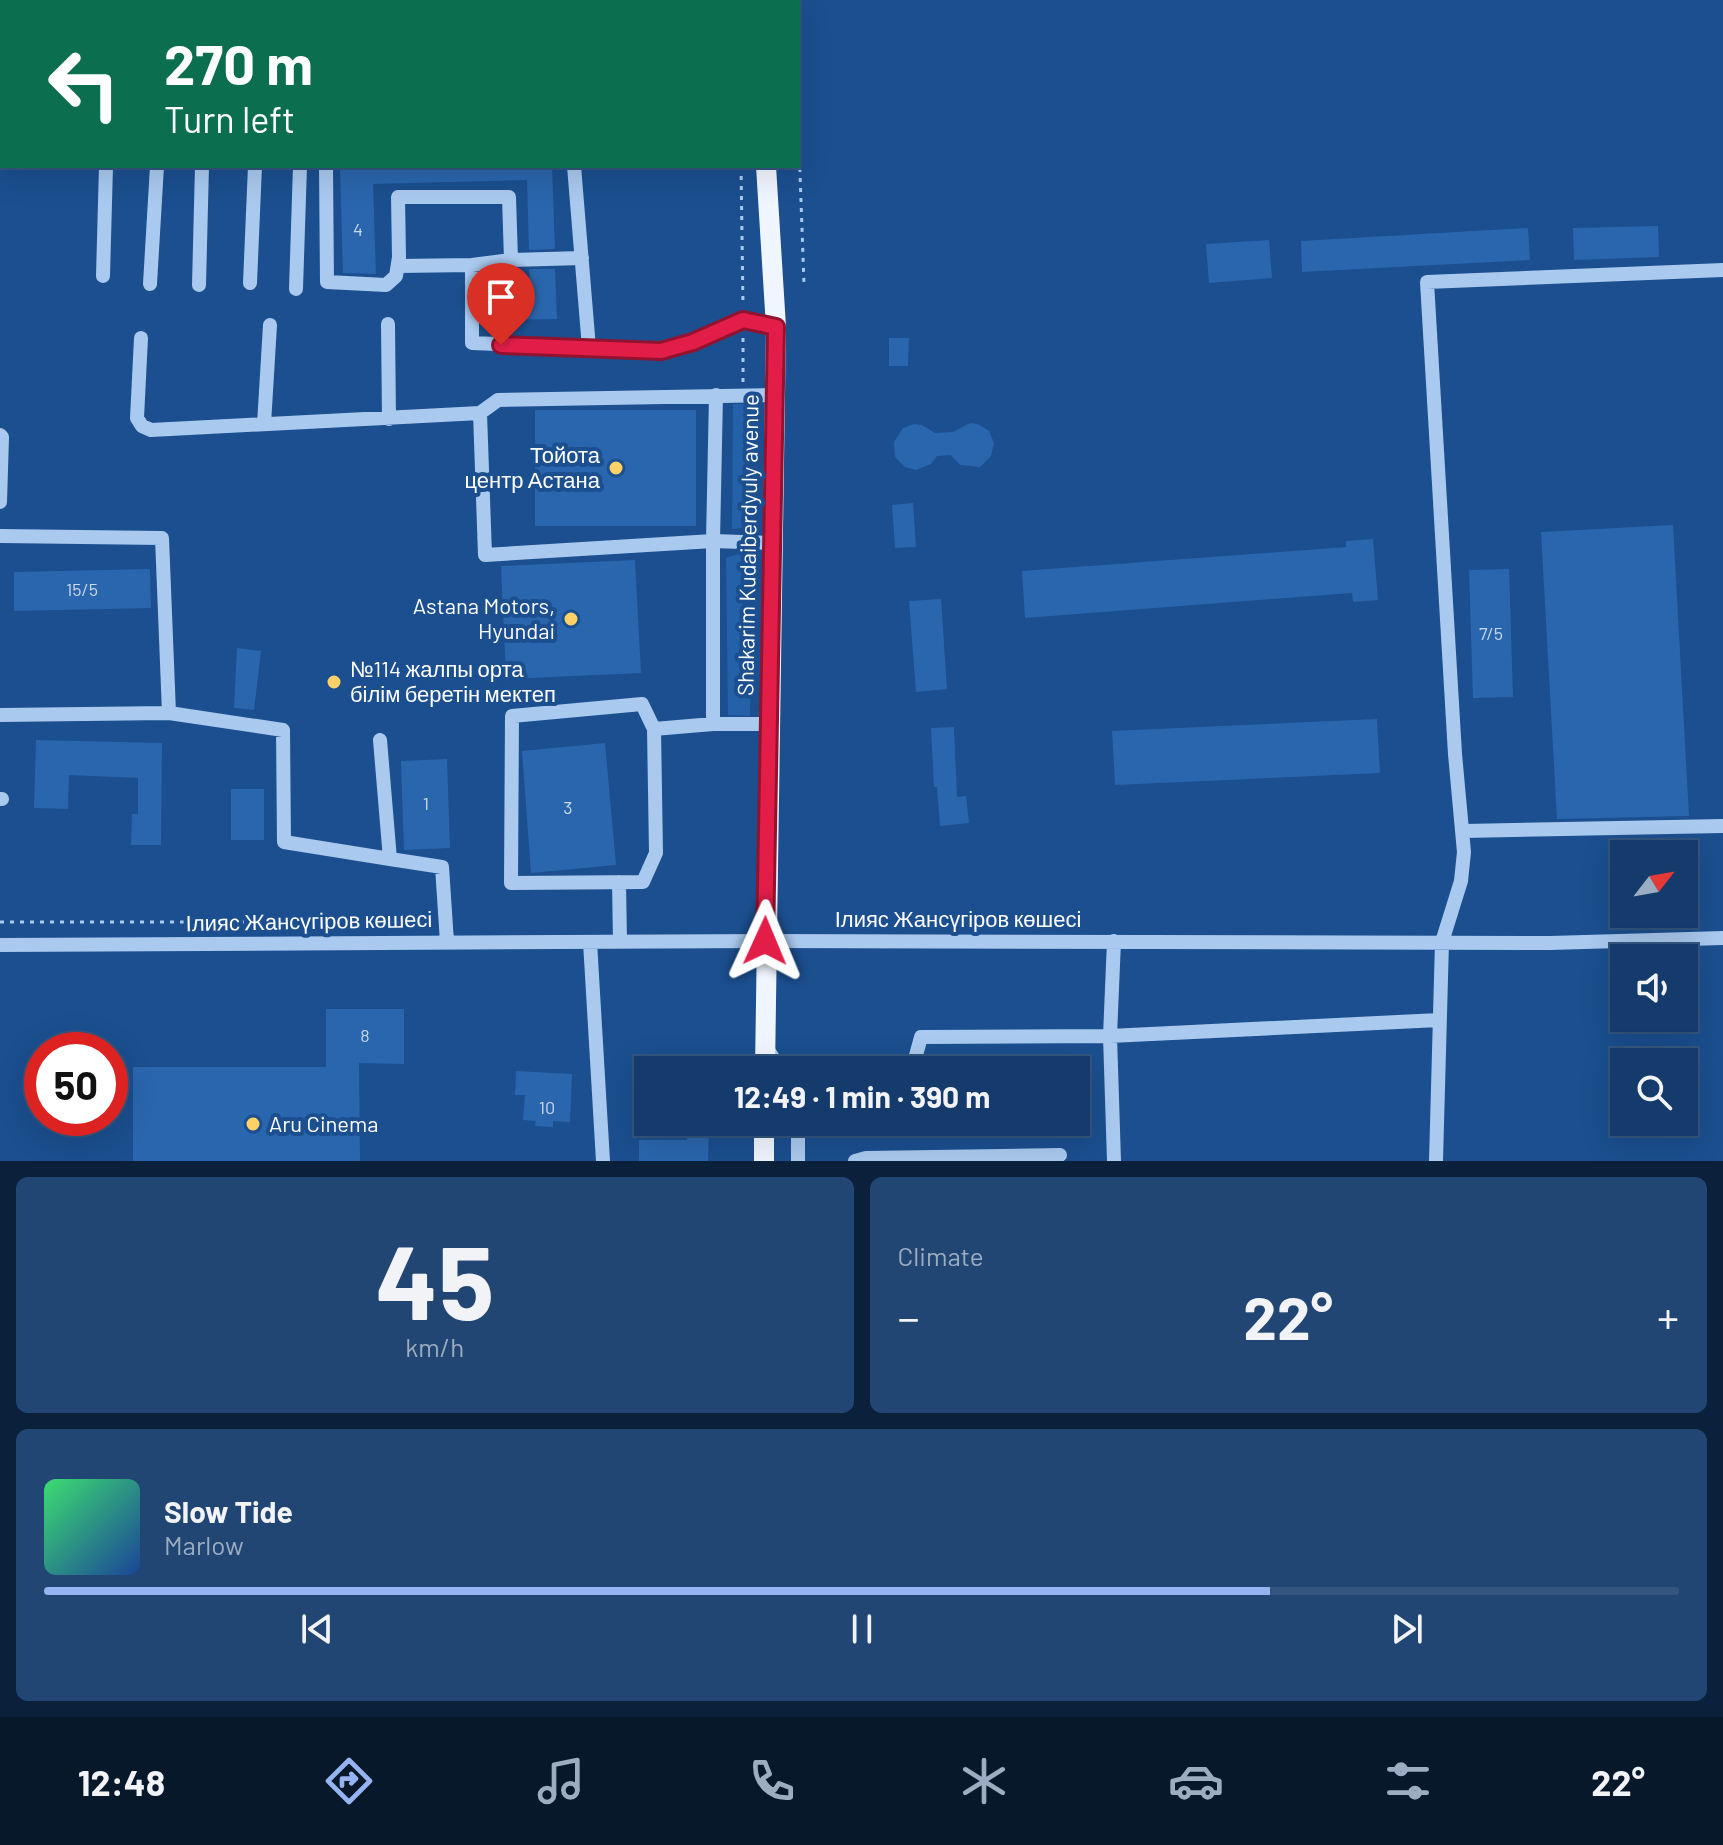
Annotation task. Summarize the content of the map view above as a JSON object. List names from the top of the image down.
{
  "streets": {
    "main road": ["Shakarim Kudaiberdyuly avenue"],
    "street": ["Ілияс Жансүгіров көшесі"]
  },
  "crossings": [
    ["Shakarim Kudaiberdyuly avenue", "Ілияс Жансүгіров көшесі"]
  ],
  "places": [
    "Тойота центр Астана",
    "Astana Motors, Hyundai",
    "№114 жалпы орта білім беретін мектеп",
    "Aru Cinema"
  ],
  "house_numbers": [
    "4",
    "15/5",
    "7/5",
    "1",
    "3",
    "8",
    "10"
  ],
  "north": "top right",
  "page": {
    "turn": ["270 m", "Turn left"],
    "limit": "50",
    "trip": "12:49 · 1 min · 390 m",
    "tile": [
      ["45", "km/h"],
      "Climate"
    ],
    "heat": ["−", "22°", "+"],
    "song": ["Slow Tide", "Marlow"],
    "tabs": ["12:48", "22°"]
  }
}
